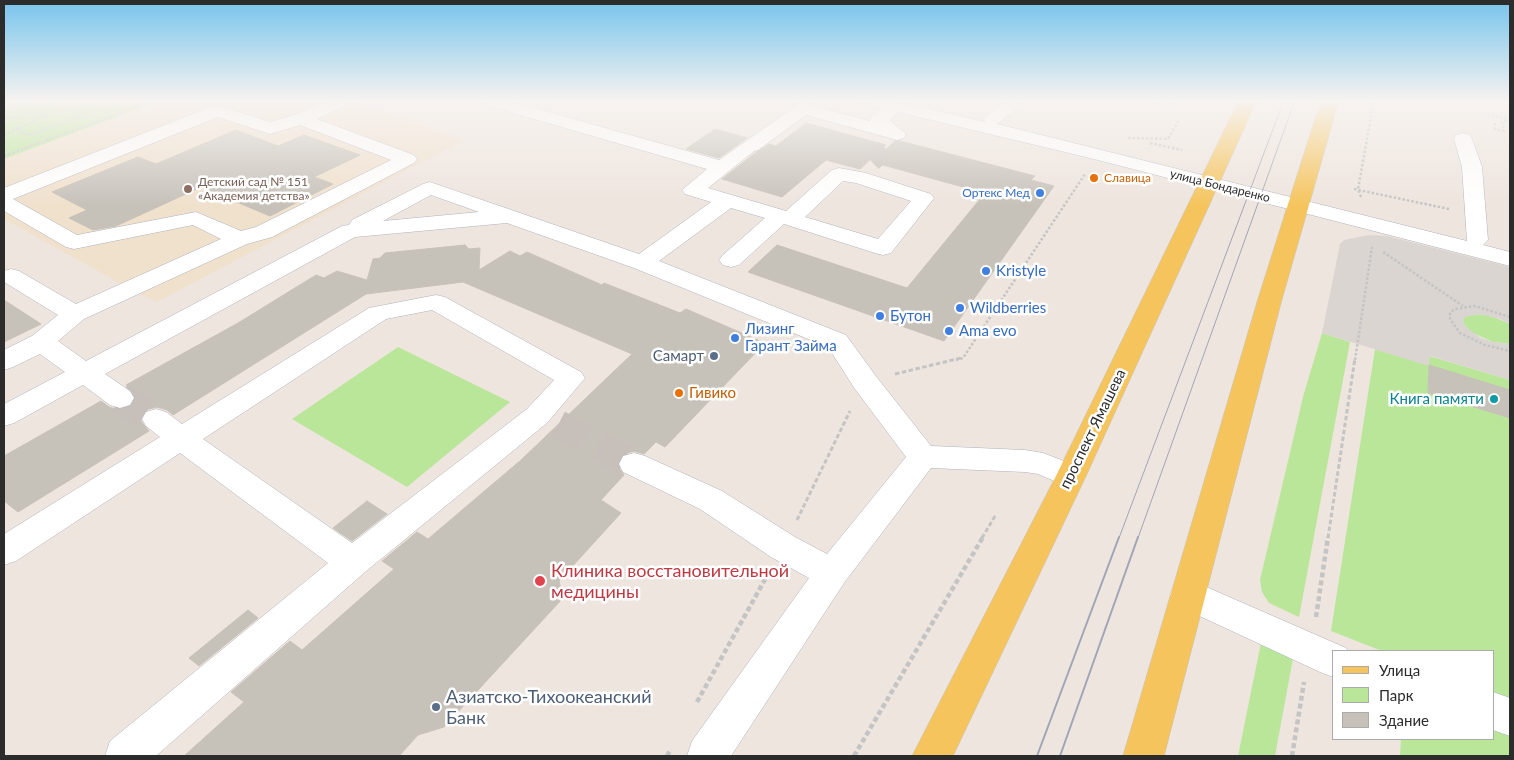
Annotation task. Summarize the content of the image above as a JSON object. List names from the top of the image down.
{
  "streets": {
    "main road": ["проспект Ямашева"],
    "street": ["улица Бондаренко"]
  },
  "crossings": [
    ["улица Бондаренко", "проспект Ямашева"]
  ],
  "places": [
    "Славица",
    "Детский сад № 151 «Академия детства»",
    "Ортекс Мед",
    "Kristyle",
    "Wildberries",
    "Бутон",
    "Ama evo",
    "Лизинг Гарант Займа",
    "Самарт",
    "Гивико",
    "Книга памяти",
    "Клиника восстановительной медицины",
    "Азиатско-Тихоокеанский Банк"
  ],
  "legend": ["Улица", "Парк", "Здание"]
}
